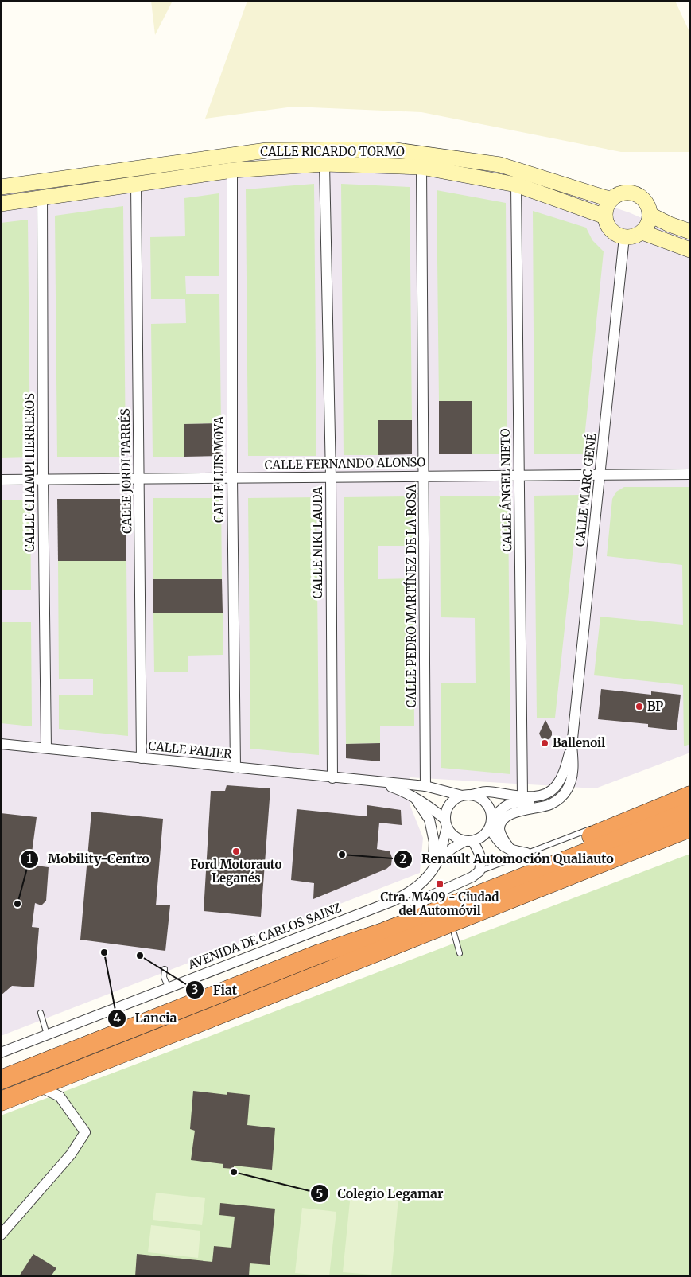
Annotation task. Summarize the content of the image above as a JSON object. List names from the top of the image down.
{
  "streets": {
    "street": [
      "CALLE RICARDO TORMO",
      "CALLE FERNANDO ALONSO",
      "CALLE LUIS MOYA",
      "CALLE JORDI TARRÉS",
      "CALLE CHAMPI HERREROS",
      "CALLE ÁNGEL NIETO",
      "CALLE MARC GENÉ",
      "CALLE NIKI LAUDA",
      "CALLE PEDRO MARTÍNEZ DE LA ROSA",
      "CALLE PALIER",
      "AVENIDA DE CARLOS SAINZ"
    ]
  },
  "crossings": [
    ["CALLE RICARDO TORMO", "CALLE LUIS MOYA"],
    ["CALLE RICARDO TORMO", "CALLE JORDI TARRÉS"],
    ["CALLE RICARDO TORMO", "CALLE CHAMPI HERREROS"],
    ["CALLE RICARDO TORMO", "CALLE ÁNGEL NIETO"],
    ["CALLE RICARDO TORMO", "CALLE MARC GENÉ"],
    ["CALLE RICARDO TORMO", "CALLE NIKI LAUDA"],
    ["CALLE RICARDO TORMO", "CALLE PEDRO MARTÍNEZ DE LA ROSA"],
    ["CALLE FERNANDO ALONSO", "CALLE LUIS MOYA"],
    ["CALLE FERNANDO ALONSO", "CALLE JORDI TARRÉS"],
    ["CALLE FERNANDO ALONSO", "CALLE CHAMPI HERREROS"],
    ["CALLE FERNANDO ALONSO", "CALLE ÁNGEL NIETO"],
    ["CALLE FERNANDO ALONSO", "CALLE MARC GENÉ"],
    ["CALLE FERNANDO ALONSO", "CALLE NIKI LAUDA"],
    ["CALLE FERNANDO ALONSO", "CALLE PEDRO MARTÍNEZ DE LA ROSA"],
    ["CALLE LUIS MOYA", "CALLE PALIER"],
    ["CALLE JORDI TARRÉS", "CALLE PALIER"],
    ["CALLE CHAMPI HERREROS", "CALLE PALIER"],
    ["CALLE ÁNGEL NIETO", "CALLE PALIER"],
    ["CALLE MARC GENÉ", "CALLE PALIER"],
    ["CALLE NIKI LAUDA", "CALLE PALIER"],
    ["CALLE PEDRO MARTÍNEZ DE LA ROSA", "CALLE PALIER"],
    ["CALLE PALIER", "AVENIDA DE CARLOS SAINZ"]
  ],
  "places": {
    "other": [
      "BP",
      "Ballenoil",
      "Ford Motorauto Leganés",
      "Renault Automoción Qualiauto",
      "Mobility-Centro",
      "Lancia",
      "Fiat",
      "Colegio Legamar"
    ],
    "transit": ["Ctra. M409 - Ciudad del Automóvil"]
  }
}
